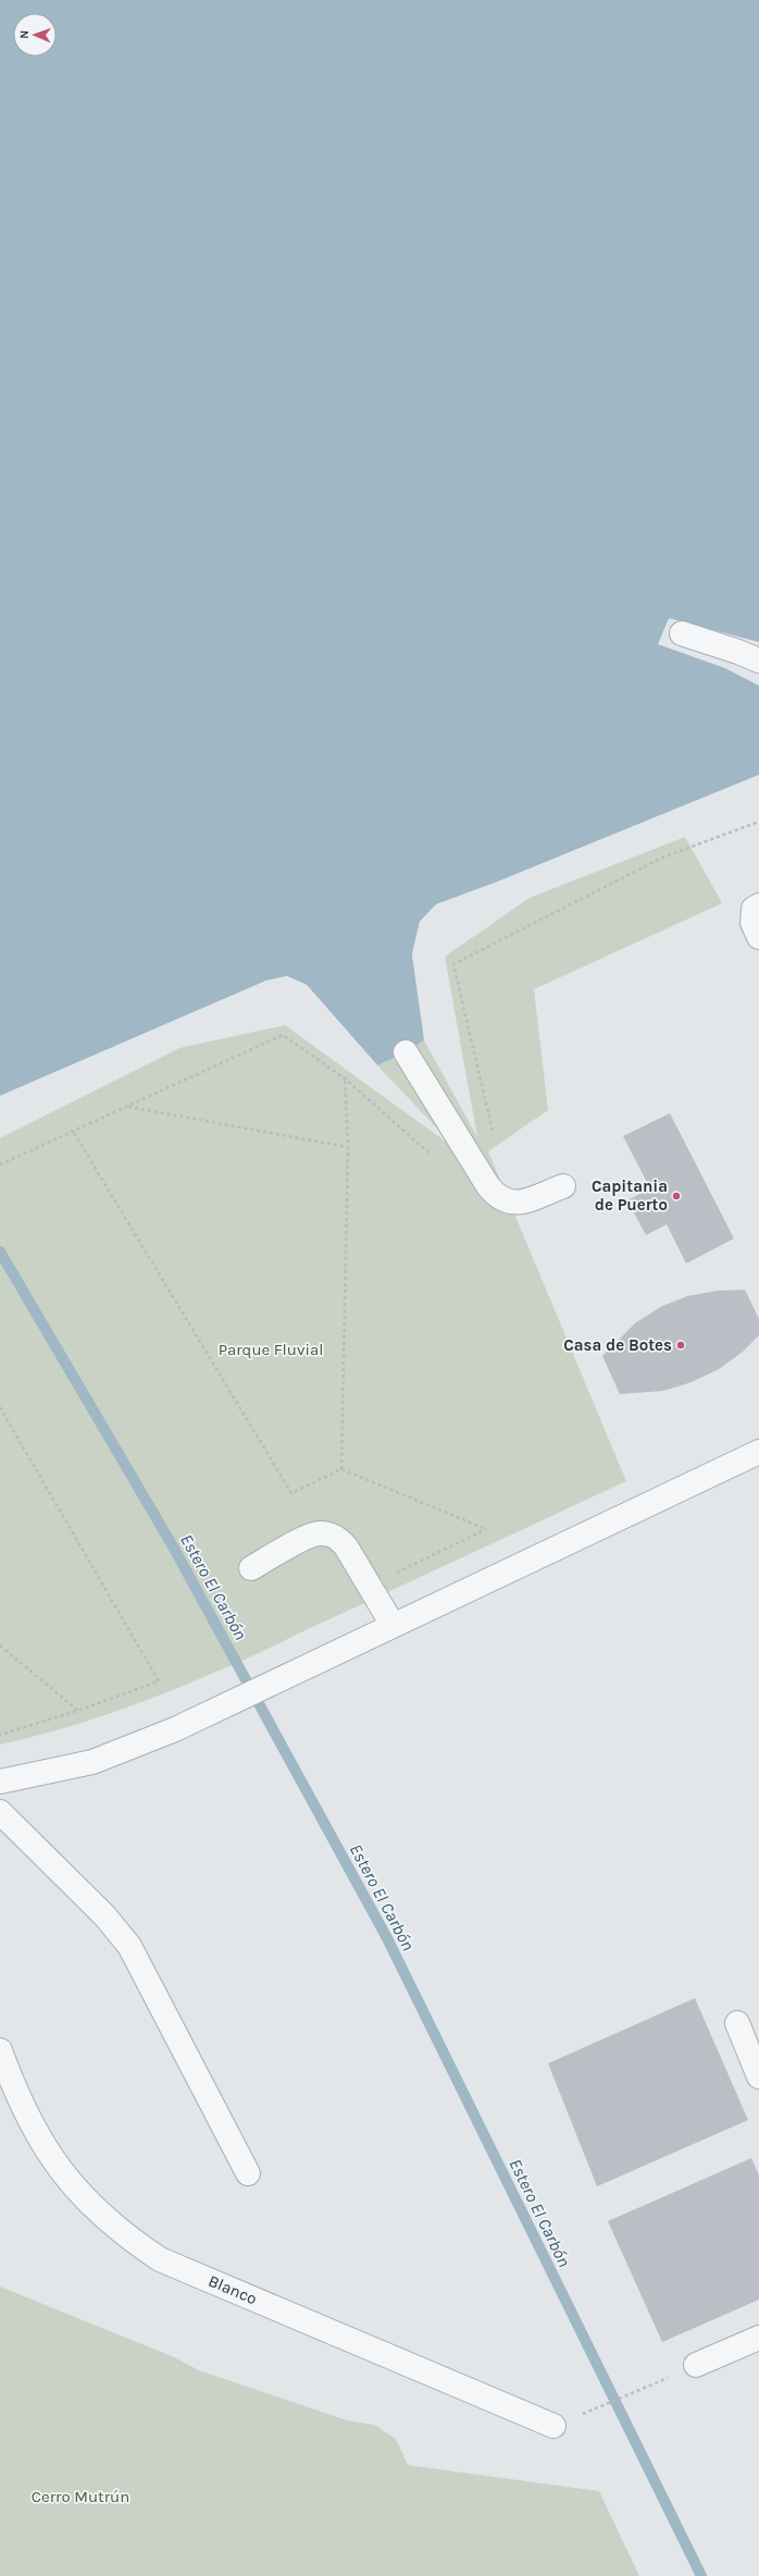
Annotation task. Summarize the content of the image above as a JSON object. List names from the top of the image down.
{
  "streets": {
    "street": ["Blanco"]
  },
  "water": ["Estero El Carbón"],
  "parks": ["Parque Fluvial", "Cerro Mutrún"],
  "places": ["Capitania de Puerto", "Casa de Botes"],
  "north": "left"
}
